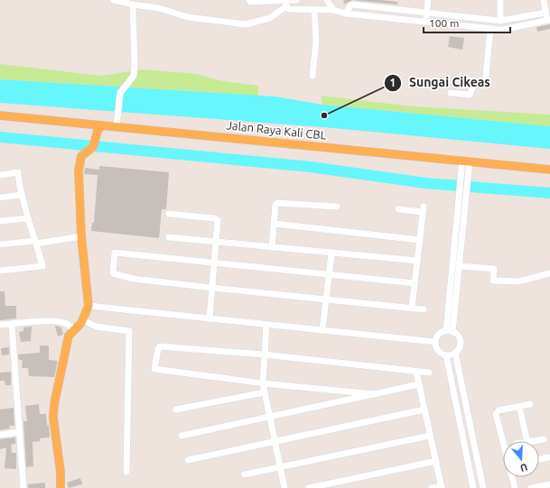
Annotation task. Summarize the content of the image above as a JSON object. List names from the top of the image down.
{
  "streets": {
    "main road": ["Jalan Raya Kali CBL"]
  },
  "places": ["Sungai Cikeas"],
  "scale_bar": "100 m",
  "north": "bottom"
}
